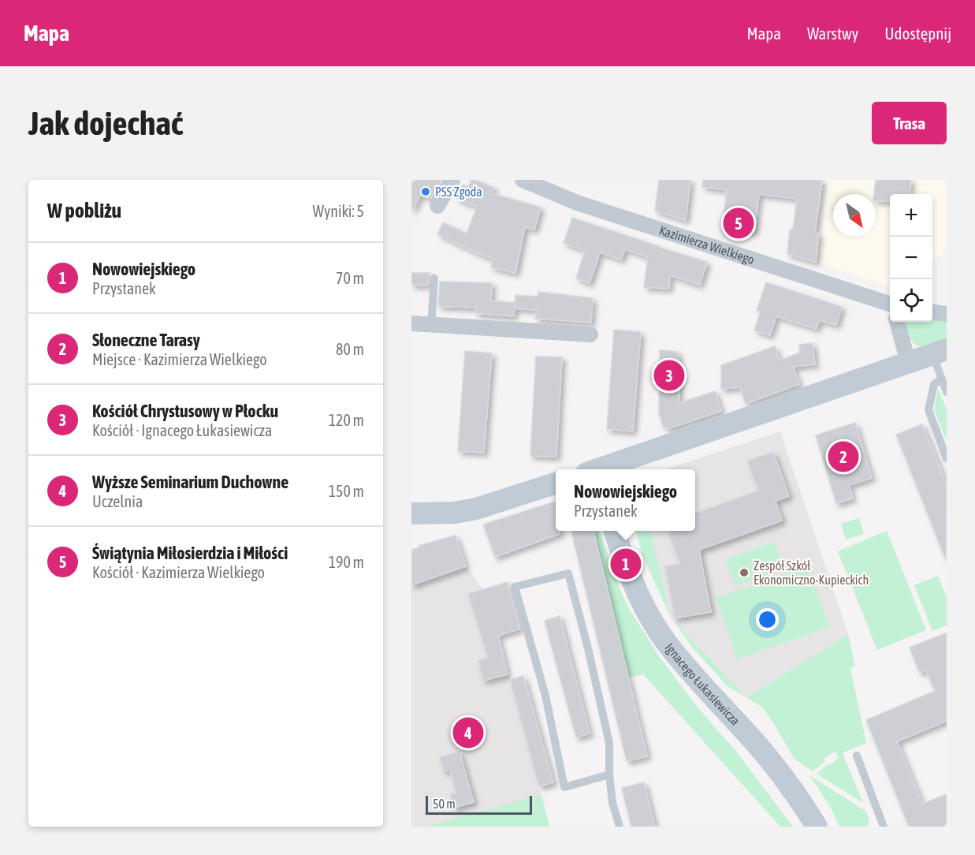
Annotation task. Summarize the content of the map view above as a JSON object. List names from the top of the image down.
{
  "streets": {
    "street": ["Kazimierza Wielkiego", "Ignacego Łukasiewicza"]
  },
  "places": ["PSS Zgoda", "Zespół Szkół Ekonomiczno-Kupieckich"],
  "scale_bar": "50 m",
  "north": "bottom right",
  "page": {
    "header": "Mapa",
    "nav": ["Mapa", "Warstwy", "Udostępnij"],
    "buttons": "Trasa",
    "title": "Jak dojechać",
    "heading": ["W pobliżu", "Wyniki: 5"],
    "map_buttons": ["+", "−"],
    "pins": [
      "5",
      "3",
      "2",
      "1",
      "4"
    ],
    "list": [
      {
        "mark": "1",
        "name": "Nowowiejskiego",
        "note": "Przystanek",
        "value": "70 m"
      },
      {
        "mark": "2",
        "name": "Słoneczne Tarasy",
        "note": "Miejsce · Kazimierza Wielkiego",
        "value": "80 m"
      },
      {
        "mark": "3",
        "name": "Kościół Chrystusowy w Płocku",
        "note": "Kościół · Ignacego Łukasiewicza",
        "value": "120 m"
      },
      {
        "mark": "4",
        "name": "Wyższe Seminarium Duchowne",
        "note": "Uczelnia",
        "value": "150 m"
      },
      {
        "mark": "5",
        "name": "Świątynia Miłosierdzia i Miłości",
        "note": "Kościół · Kazimierza Wielkiego",
        "value": "190 m"
      }
    ],
    "popup": ["Nowowiejskiego", "Przystanek"],
    "scale": "50 m"
  }
}
